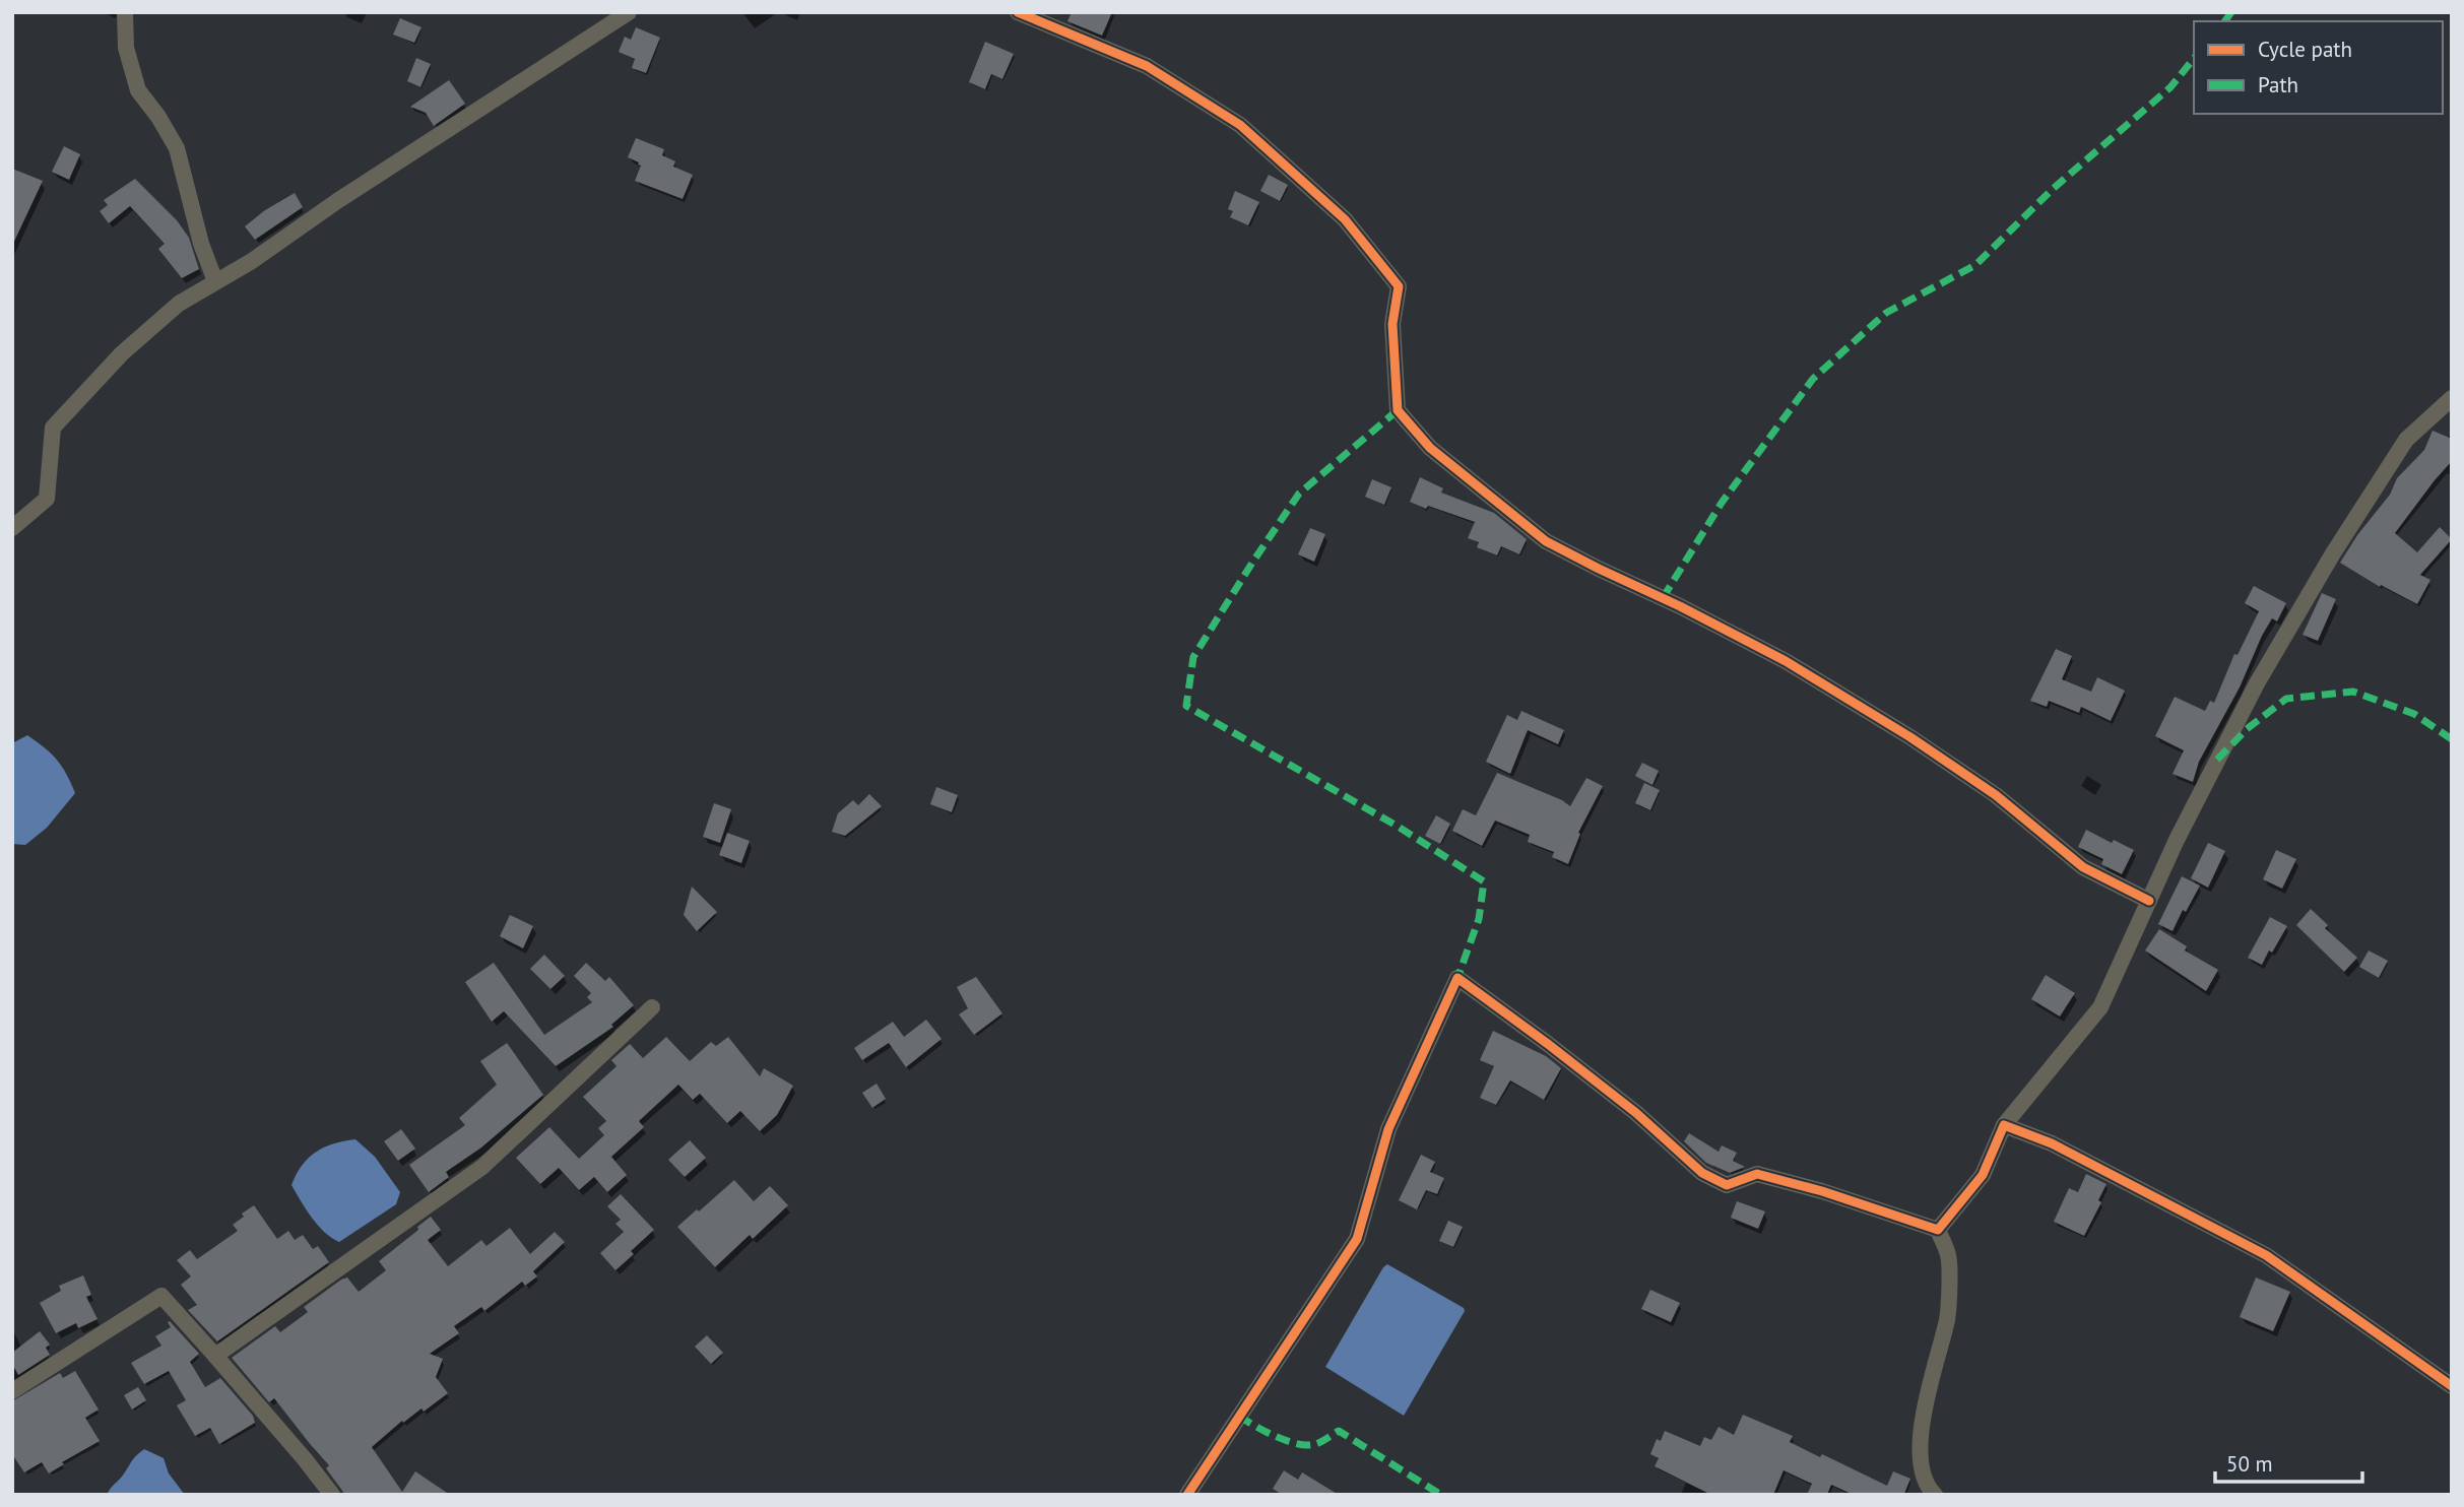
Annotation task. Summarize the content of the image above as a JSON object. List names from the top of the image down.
{
  "legend": ["Cycle path", "Path"],
  "scale_bar": "50 m"
}
